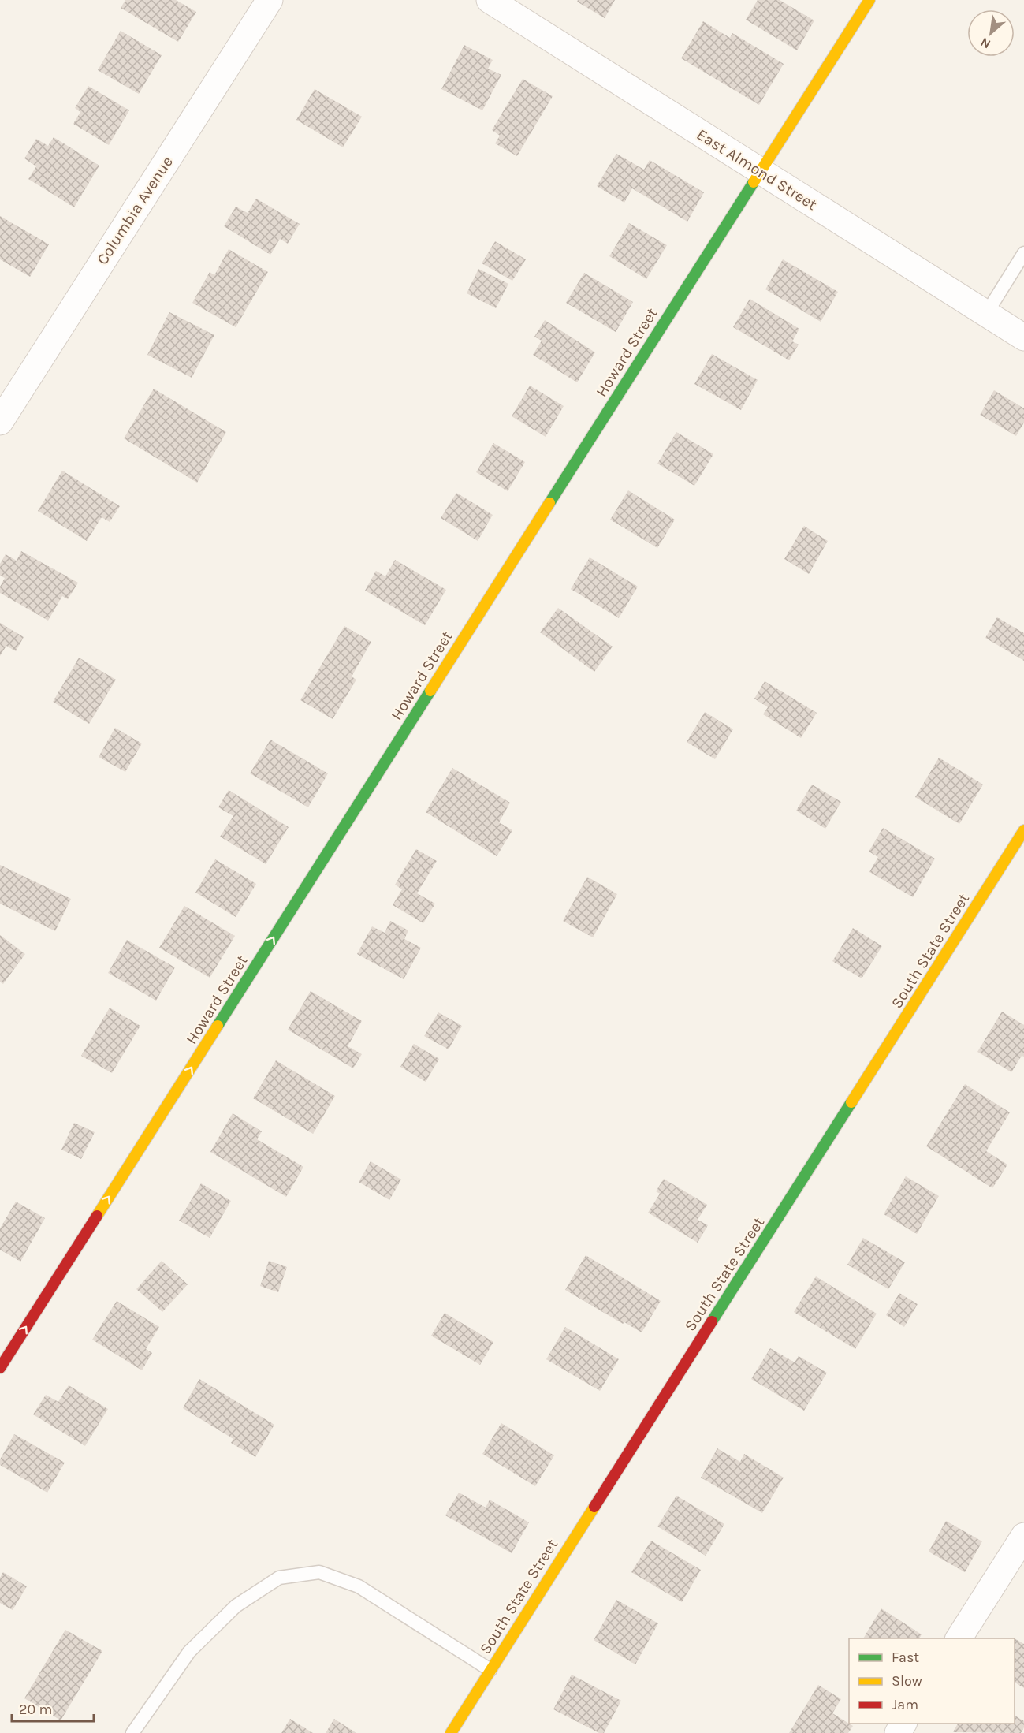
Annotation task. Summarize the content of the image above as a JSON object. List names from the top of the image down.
{
  "streets": {
    "street": [
      "East Almond Street",
      "Columbia Avenue",
      "Howard Street",
      "South State Street"
    ]
  },
  "crossings": [
    ["East Almond Street", "Howard Street"]
  ],
  "one_way": ["Howard Street"],
  "legend": ["Fast", "Slow", "Jam"],
  "scale_bar": "20 m",
  "north": "bottom left"
}
